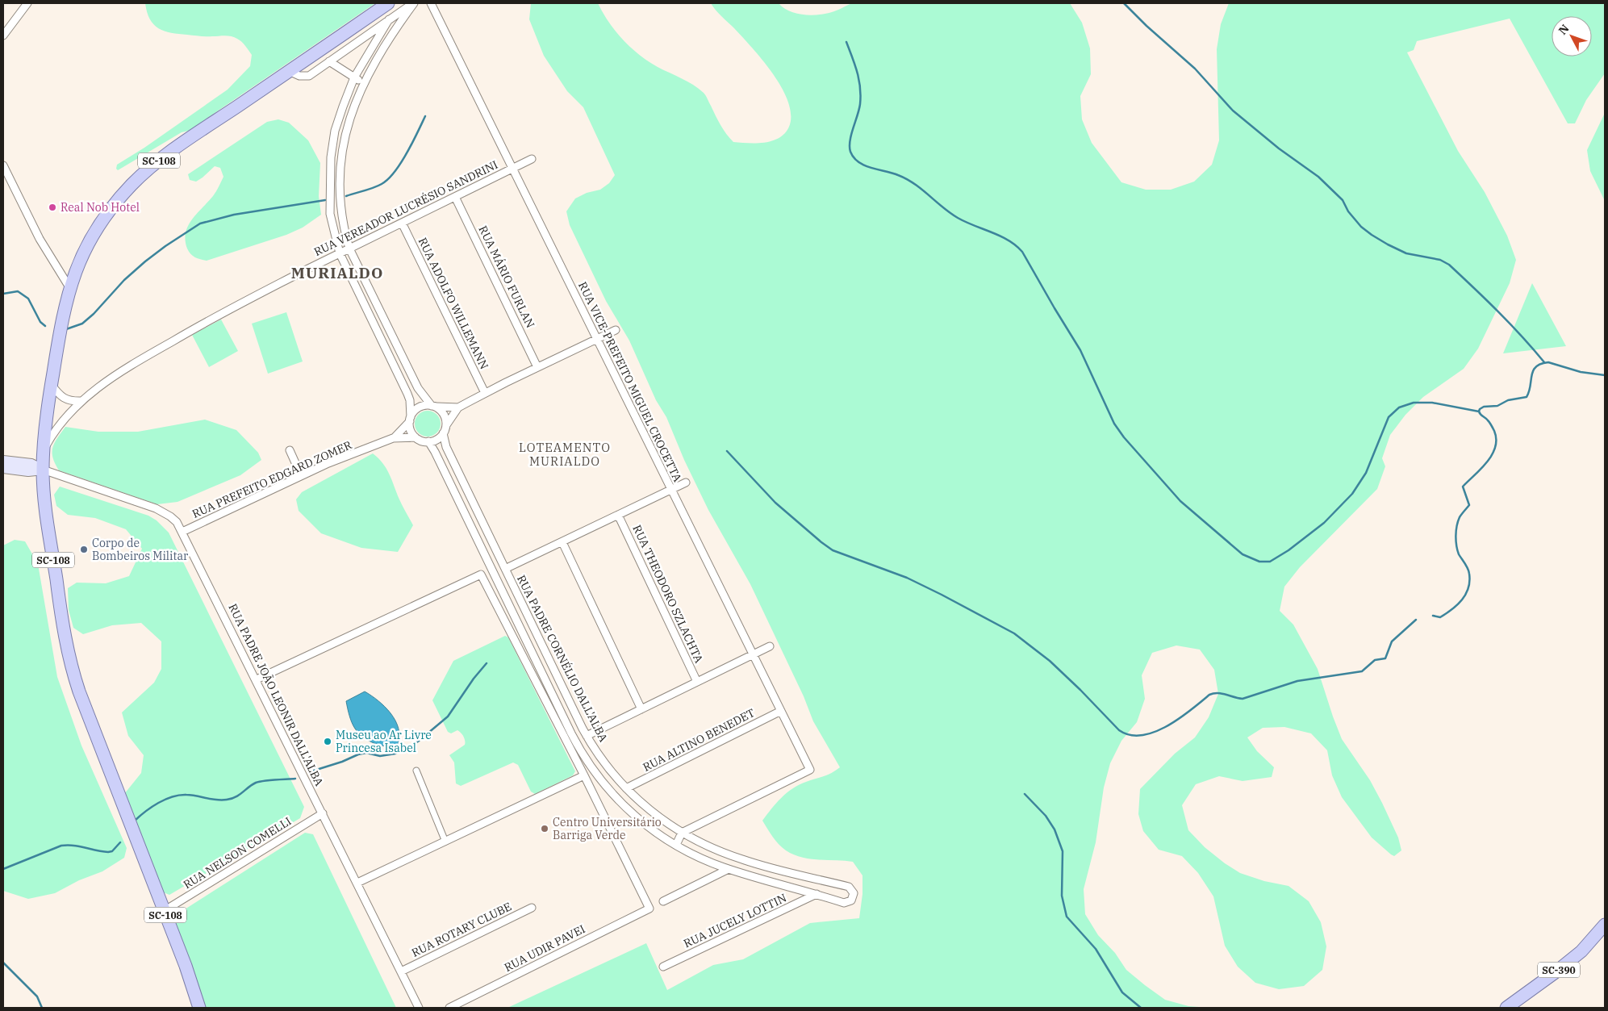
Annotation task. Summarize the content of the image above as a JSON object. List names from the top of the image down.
{
  "streets": {
    "main road": ["SC-108", "SC-390"],
    "street": [
      "RUA VEREADOR LUCRÉSIO SANDRINI",
      "RUA MÁRIO FURLAN",
      "RUA ADOLFO WILLEMANN",
      "RUA VICE-PREFEITO MIGUEL CROCETTA",
      "RUA PREFEITO EDGARD ZOMER",
      "RUA THEODORO SZLACHTA",
      "RUA PADRE CORNÉLIO DALL'ALBA",
      "RUA PADRE JOÃO LEONIR DALL'ALBA",
      "RUA ALTINO BENEDET",
      "RUA NELSON COMELLI",
      "RUA JUCELY LOTTIN",
      "RUA ROTARY CLUBE",
      "RUA UDIR PAVEI"
    ]
  },
  "crossings": [
    ["SC-108", "RUA VEREADOR LUCRÉSIO SANDRINI"],
    ["SC-108", "RUA PADRE JOÃO LEONIR DALL'ALBA"],
    ["SC-108", "RUA NELSON COMELLI"],
    ["RUA VEREADOR LUCRÉSIO SANDRINI", "RUA MÁRIO FURLAN"],
    ["RUA VEREADOR LUCRÉSIO SANDRINI", "RUA ADOLFO WILLEMANN"],
    ["RUA VEREADOR LUCRÉSIO SANDRINI", "RUA VICE-PREFEITO MIGUEL CROCETTA"],
    ["RUA VICE-PREFEITO MIGUEL CROCETTA", "RUA PADRE CORNÉLIO DALL'ALBA"],
    ["RUA VICE-PREFEITO MIGUEL CROCETTA", "RUA ALTINO BENEDET"],
    ["RUA PREFEITO EDGARD ZOMER", "RUA PADRE CORNÉLIO DALL'ALBA"],
    ["RUA PREFEITO EDGARD ZOMER", "RUA PADRE JOÃO LEONIR DALL'ALBA"],
    ["RUA PADRE CORNÉLIO DALL'ALBA", "RUA ALTINO BENEDET"],
    ["RUA PADRE CORNÉLIO DALL'ALBA", "RUA JUCELY LOTTIN"],
    ["RUA PADRE JOÃO LEONIR DALL'ALBA", "RUA NELSON COMELLI"],
    ["RUA PADRE JOÃO LEONIR DALL'ALBA", "RUA ROTARY CLUBE"]
  ],
  "districts": ["MURIALDO", "LOTEAMENTO MURIALDO"],
  "places": [
    "Real Nob Hotel",
    "Corpo de Bombeiros Militar",
    "Museu ao Ar Livre Princesa Isabel",
    "Centro Universitário Barriga Verde"
  ],
  "north": "top left"
}
